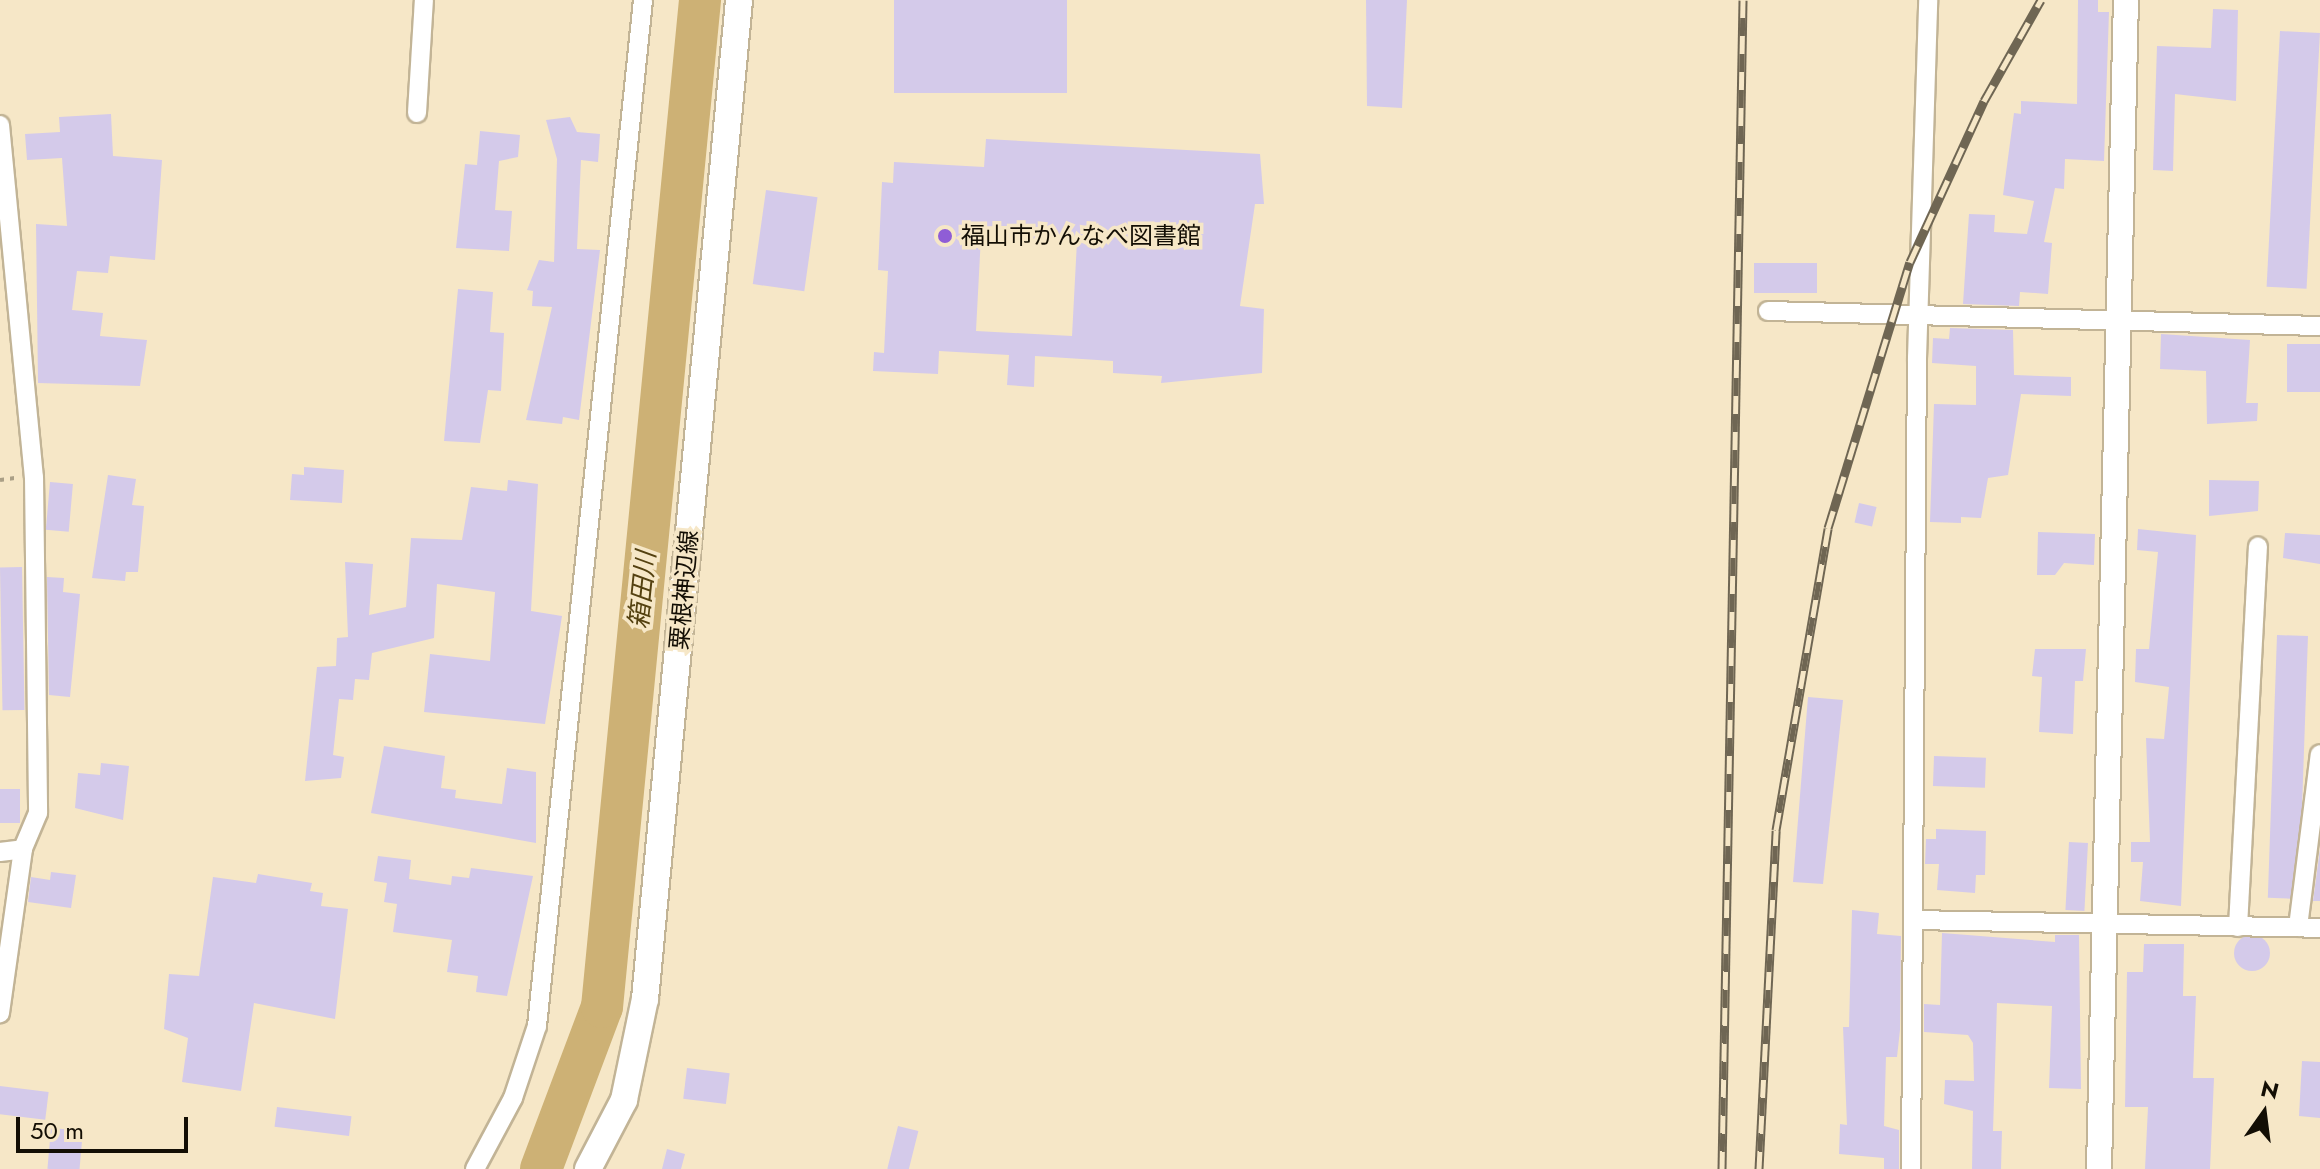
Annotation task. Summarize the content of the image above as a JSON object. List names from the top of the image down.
{
  "streets": {
    "main road": ["粟根神辺線"]
  },
  "water": ["箱田川"],
  "places": ["福山市かんなべ図書館"],
  "scale_bar": "50 m",
  "north": "top"
}
